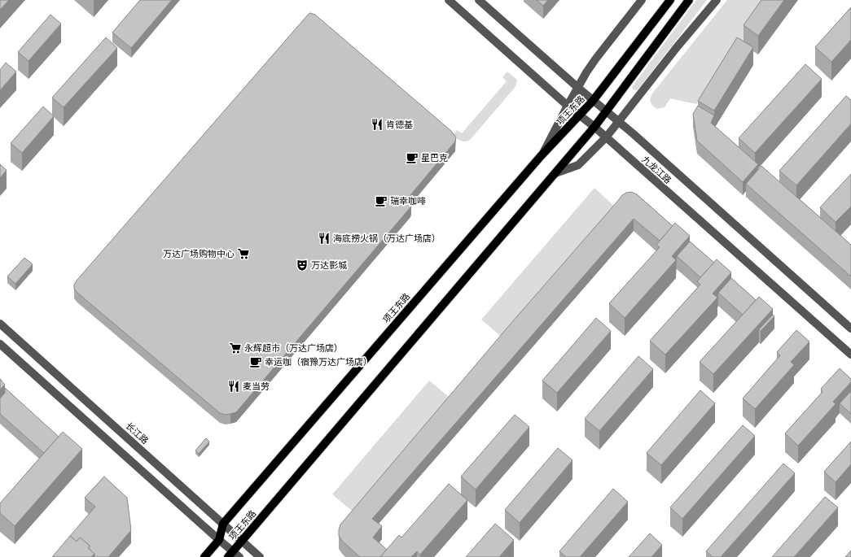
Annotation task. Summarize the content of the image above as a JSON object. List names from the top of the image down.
{
  "streets": {
    "main road": ["项王东路"],
    "street": ["九龙江路", "长江路"]
  },
  "crossings": [
    ["项王东路", "九龙江路"],
    ["项王东路", "长江路"]
  ],
  "places": {
    "restaurant": ["肯德基", "海底捞火锅（万达广场店）", "麦当劳"],
    "cafe": ["星巴克", "瑞幸咖啡", "幸运咖（宿豫万达广场店）"],
    "supermarket": ["万达广场购物中心", "永辉超市（万达广场店）"],
    "theatre": ["万达影城"]
  }
}
